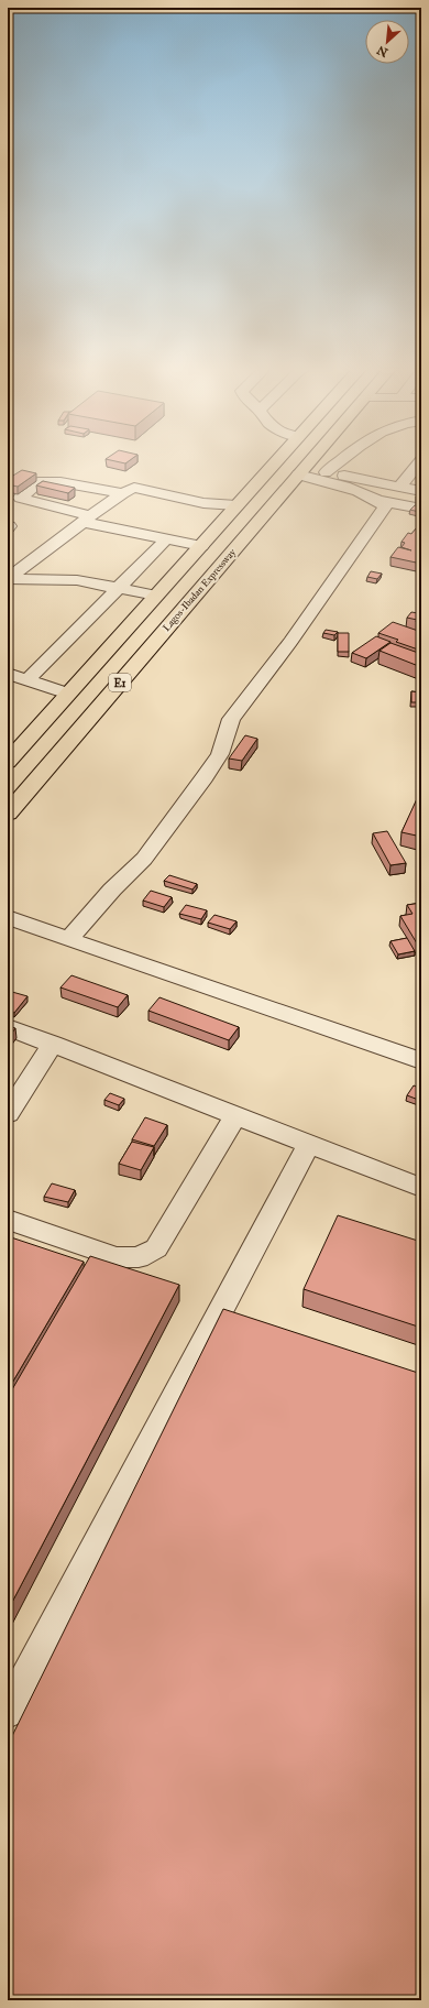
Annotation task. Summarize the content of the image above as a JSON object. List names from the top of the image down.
{
  "streets": {
    "highway": ["Lagos-Ibadan Expressway", "E1"]
  },
  "north": "bottom left"
}
